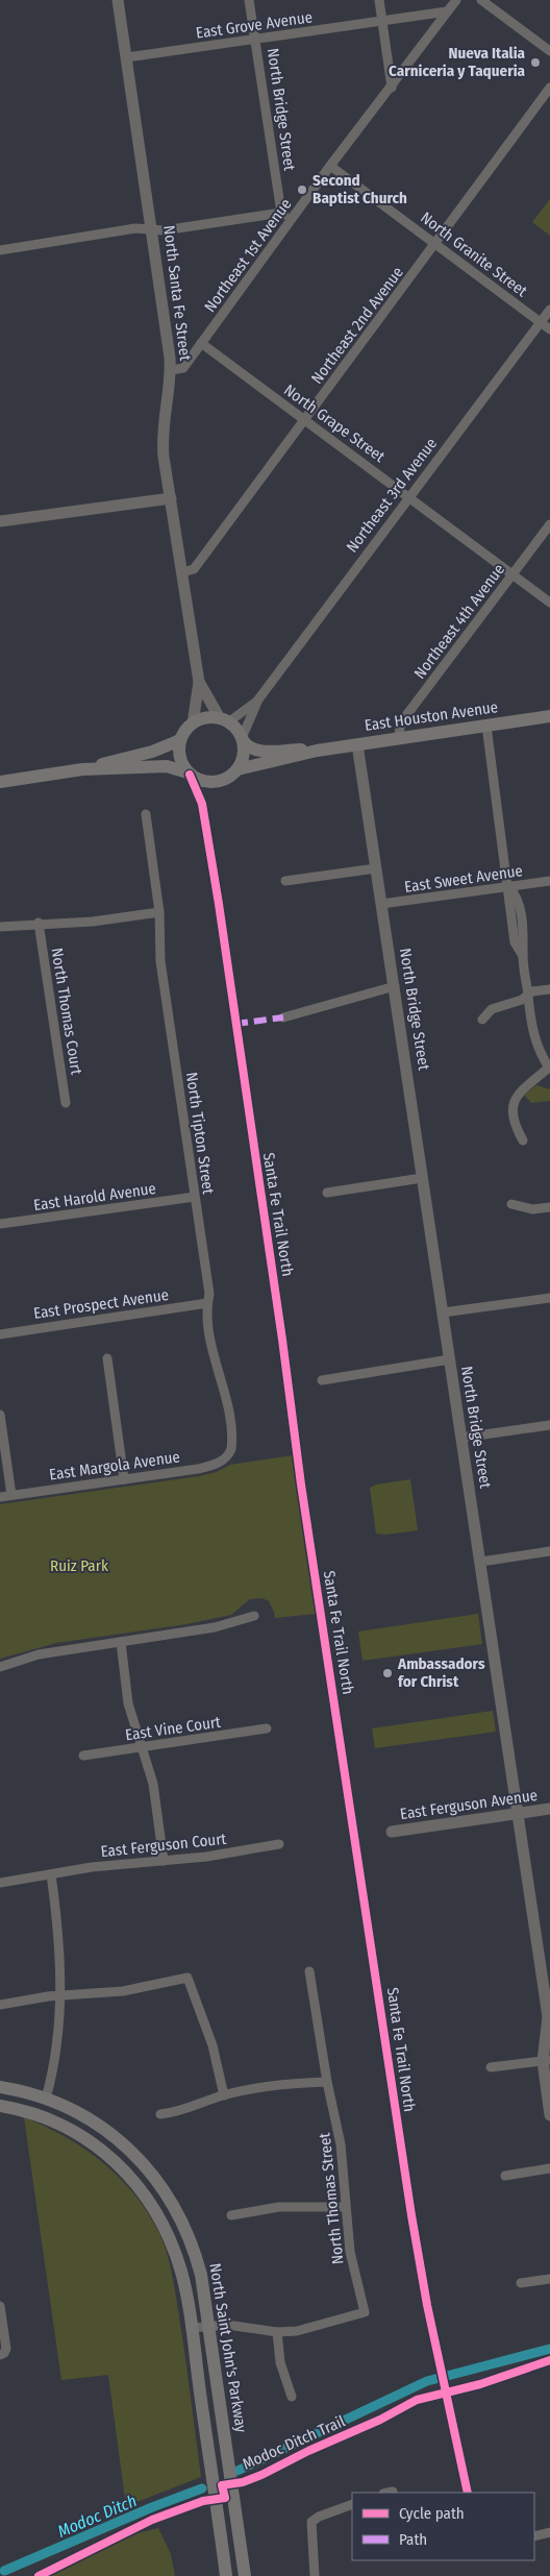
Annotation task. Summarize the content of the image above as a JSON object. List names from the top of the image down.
{
  "streets": {
    "main road": ["East Houston Avenue", "North Saint John's Parkway"],
    "street": [
      "East Grove Avenue",
      "North Bridge Street",
      "North Granite Street",
      "Northeast 1st Avenue",
      "North Santa Fe Street",
      "Northeast 2nd Avenue",
      "North Grape Street",
      "Northeast 3rd Avenue",
      "Northeast 4th Avenue",
      "East Sweet Avenue",
      "North Thomas Court",
      "North Tipton Street",
      "East Harold Avenue",
      "East Prospect Avenue",
      "East Margola Avenue",
      "East Vine Court",
      "East Ferguson Avenue",
      "East Ferguson Court",
      "North Thomas Street"
    ],
    "cycle path": ["Santa Fe Trail North", "Modoc Ditch Trail"]
  },
  "crossings": [
    ["East Grove Avenue", "North Bridge Street"],
    ["East Grove Avenue", "Northeast 1st Avenue"],
    ["East Grove Avenue", "North Santa Fe Street"],
    ["North Bridge Street", "East Houston Avenue"],
    ["North Bridge Street", "East Sweet Avenue"],
    ["North Bridge Street", "East Ferguson Avenue"],
    ["North Granite Street", "Northeast 1st Avenue"],
    ["North Granite Street", "Northeast 2nd Avenue"],
    ["North Granite Street", "Northeast 3rd Avenue"],
    ["Northeast 1st Avenue", "North Santa Fe Street"],
    ["Northeast 1st Avenue", "North Grape Street"],
    ["North Santa Fe Street", "Northeast 2nd Avenue"],
    ["North Santa Fe Street", "Northeast 3rd Avenue"],
    ["North Santa Fe Street", "East Houston Avenue"],
    ["Northeast 2nd Avenue", "North Grape Street"],
    ["North Grape Street", "Northeast 3rd Avenue"],
    ["North Grape Street", "Northeast 4th Avenue"],
    ["Northeast 3rd Avenue", "East Houston Avenue"],
    ["Northeast 4th Avenue", "East Houston Avenue"],
    ["North Tipton Street", "East Harold Avenue"],
    ["North Tipton Street", "East Prospect Avenue"],
    ["North Tipton Street", "East Margola Avenue"]
  ],
  "water": ["Modoc Ditch"],
  "parks": ["Ruiz Park"],
  "places": ["Nueva Italia Carniceria y Taqueria", "Second Baptist Church", "Ambassadors for Christ"],
  "legend": ["Cycle path", "Path"]
}
